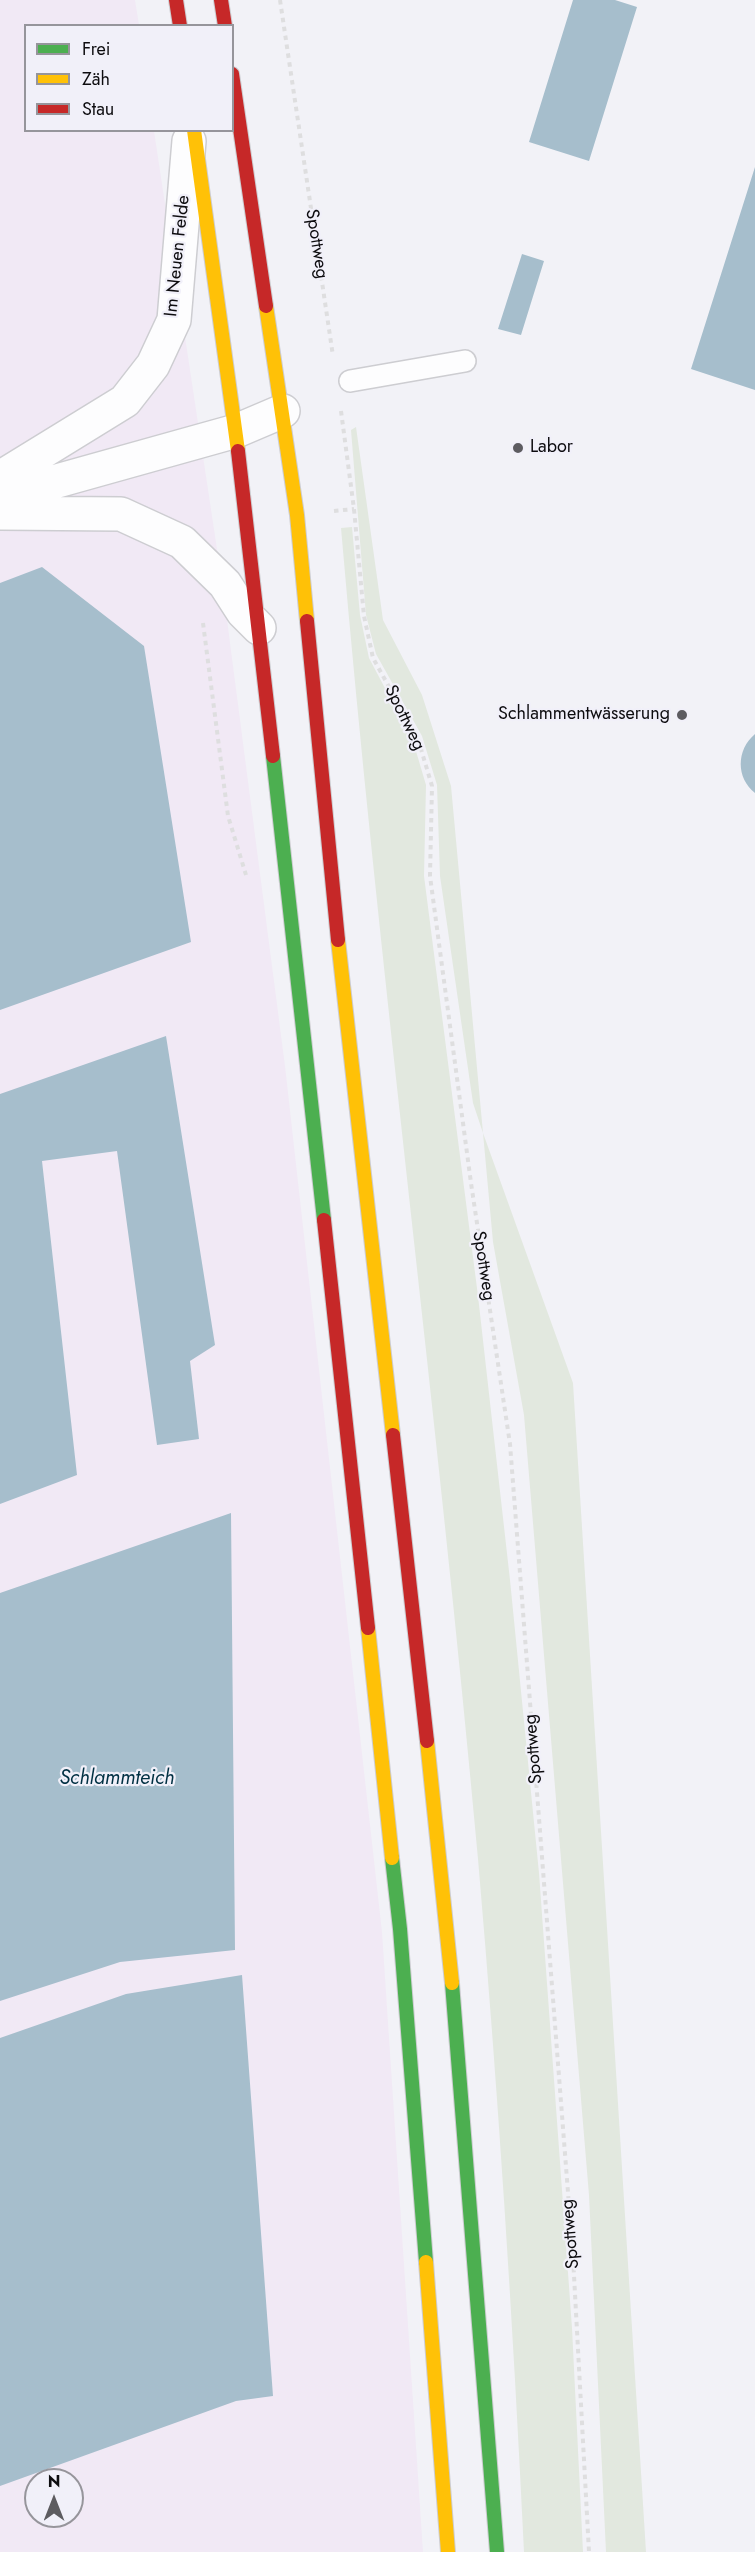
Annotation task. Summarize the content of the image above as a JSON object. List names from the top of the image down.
{
  "streets": {
    "street": ["Im Neuen Felde"],
    "path": ["Spottweg"]
  },
  "water": ["Schlammteich"],
  "places": ["Labor", "Schlammentwässerung"],
  "legend": ["Frei", "Zäh", "Stau"],
  "north": "top"
}
